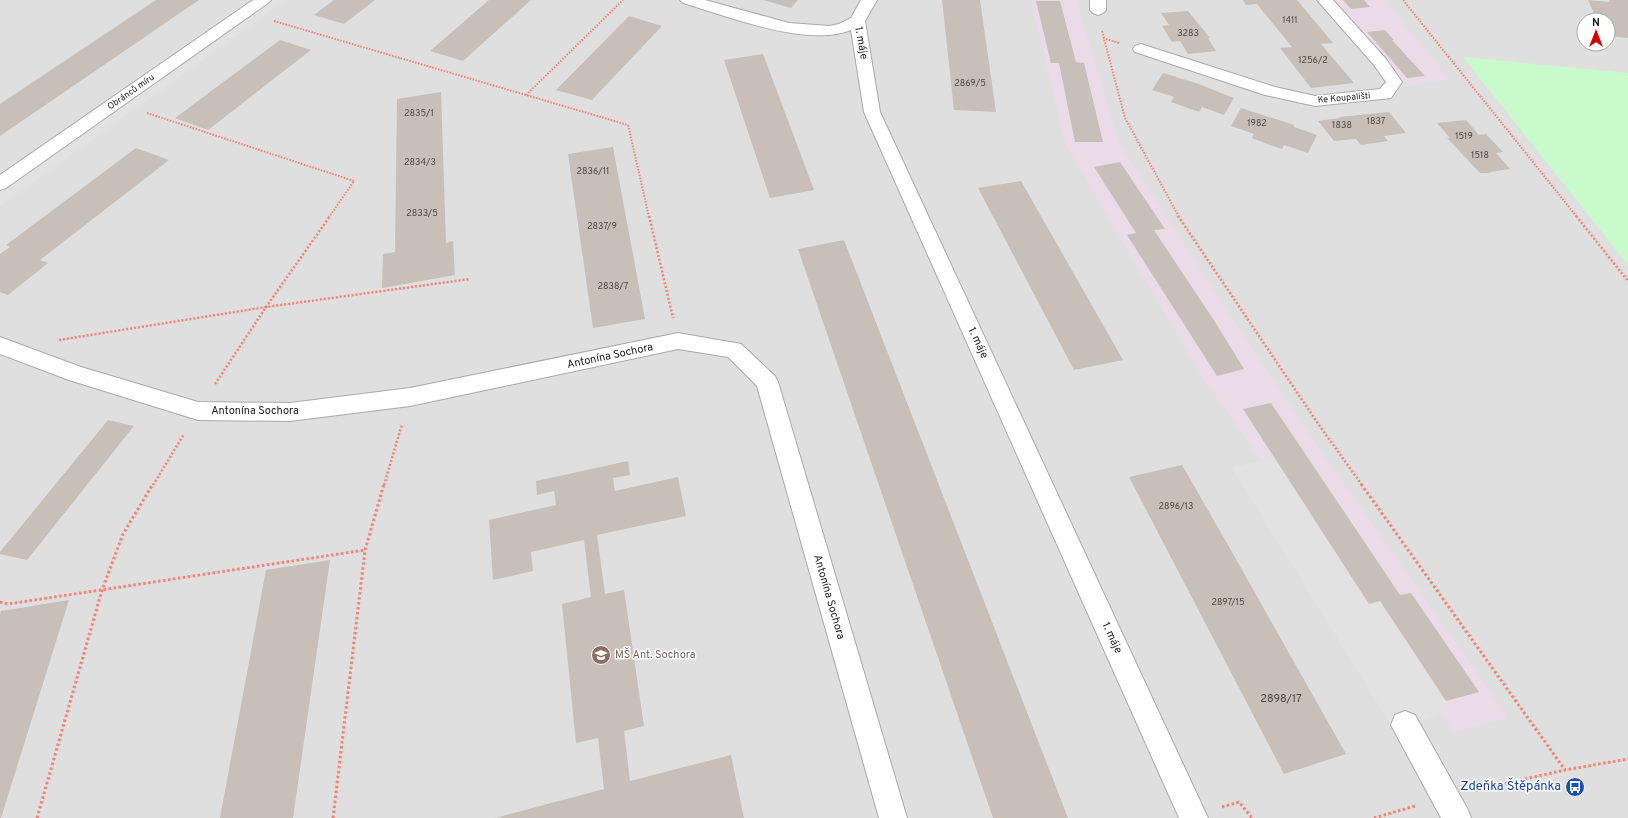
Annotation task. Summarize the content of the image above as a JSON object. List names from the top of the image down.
{
  "streets": {
    "street": [
      "1. máje",
      "Obránců míru",
      "Ke Koupališti",
      "Antonína Sochora"
    ]
  },
  "places": {
    "school or university": ["MŠ Ant. Sochora"],
    "bus stop": ["Zdeňka Štěpánka"]
  },
  "house_numbers": [
    "1411",
    "3283",
    "1256/2",
    "2869/5",
    "2835/1",
    "1837",
    "1982",
    "1838",
    "1519",
    "1518",
    "2834/3",
    "2836/11",
    "2833/5",
    "2837/9",
    "2838/7",
    "2896/13",
    "2897/15",
    "2898/17"
  ],
  "north": "top"
}
